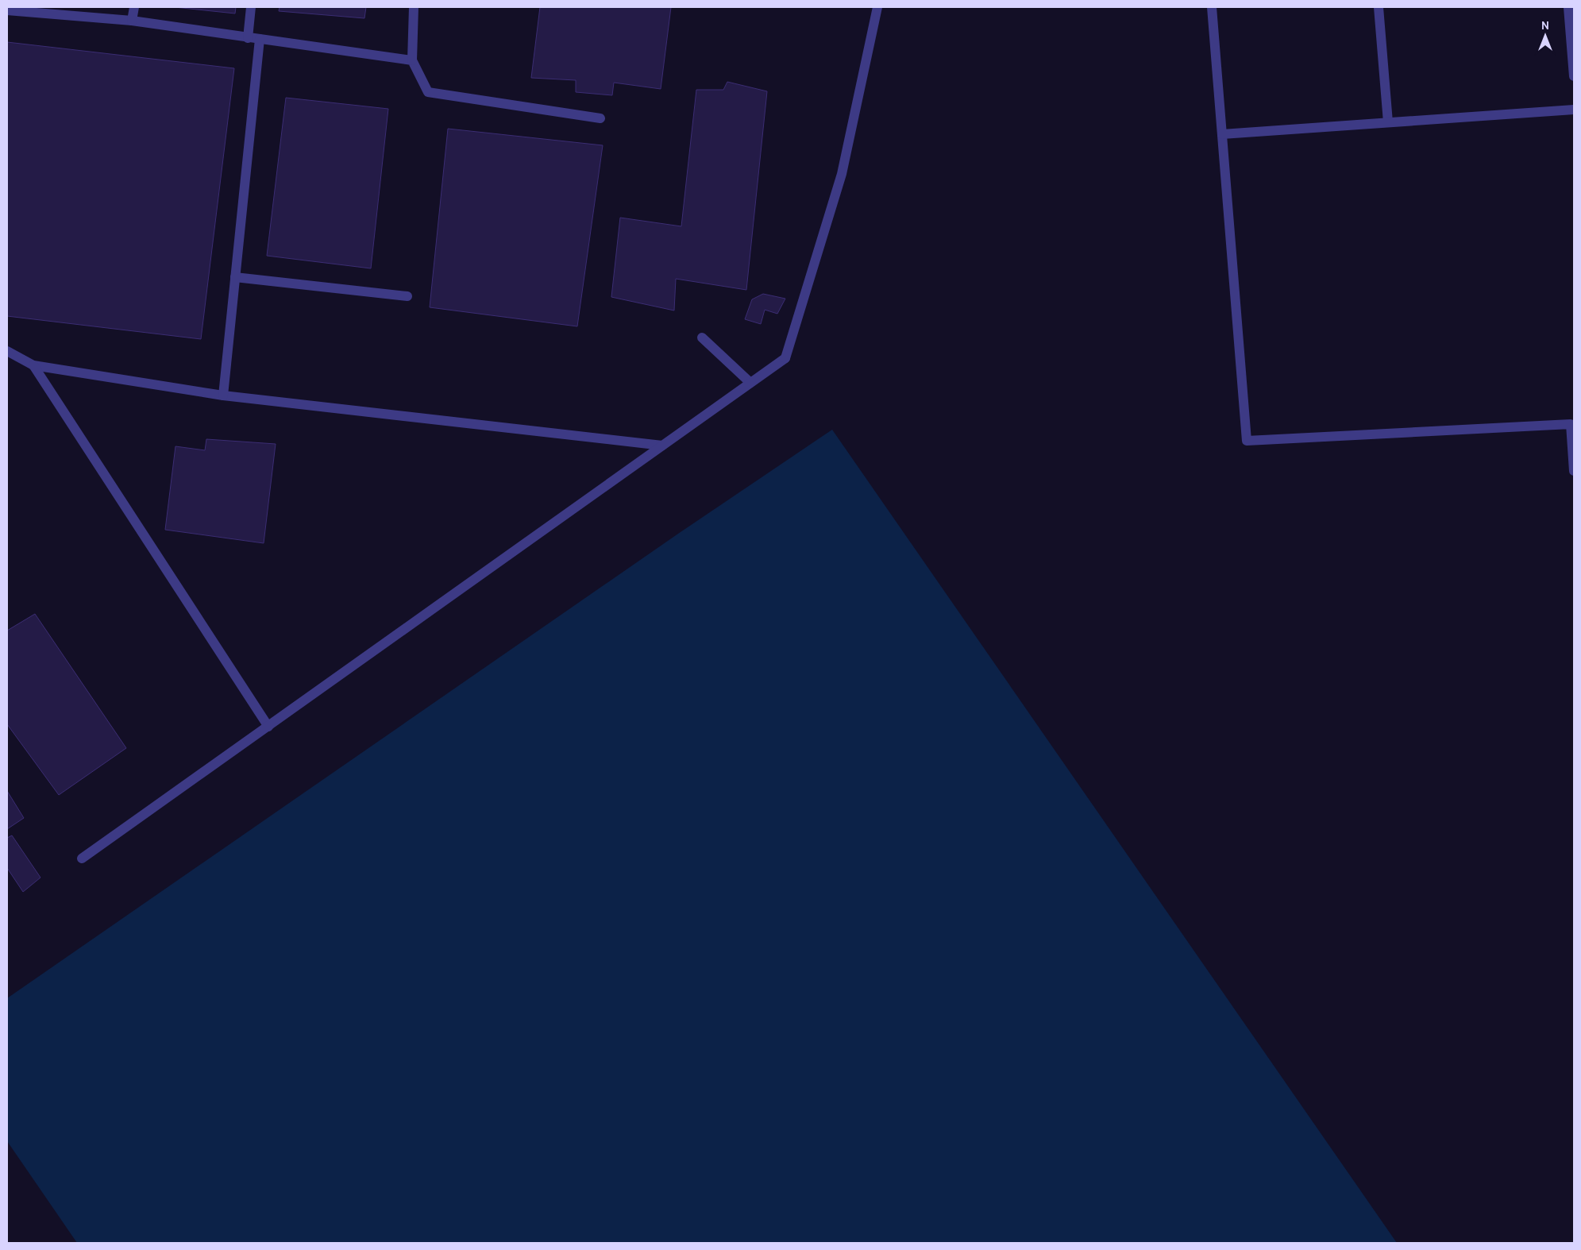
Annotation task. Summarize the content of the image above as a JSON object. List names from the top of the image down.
{
  "north": "top"
}
